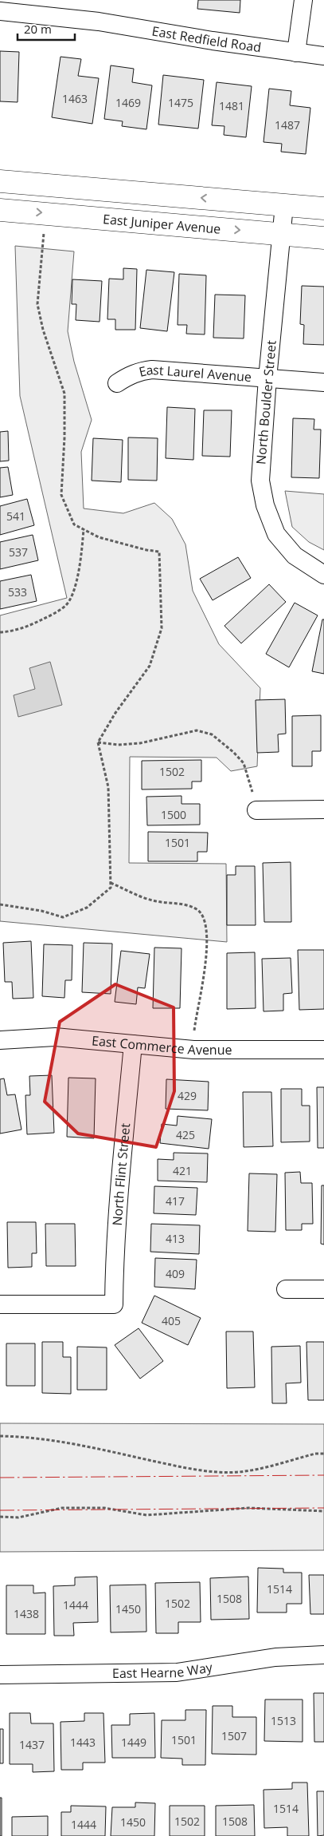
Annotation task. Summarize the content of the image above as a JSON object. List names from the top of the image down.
{
  "streets": {
    "street": [
      "East Redfield Road",
      "East Juniper Avenue",
      "East Laurel Avenue",
      "North Boulder Street",
      "East Commerce Avenue",
      "North Flint Street",
      "East Hearne Way"
    ]
  },
  "crossings": [
    ["East Juniper Avenue", "North Boulder Street"],
    ["East Laurel Avenue", "North Boulder Street"],
    ["East Commerce Avenue", "North Flint Street"]
  ],
  "house_numbers": [
    "1463",
    "1469",
    "1475",
    "1481",
    "1487",
    "541",
    "537",
    "533",
    "1502",
    "1500",
    "1501",
    "429",
    "425",
    "421",
    "417",
    "413",
    "409",
    "405",
    "1514",
    "1508",
    "1502",
    "1444",
    "1450",
    "1438",
    "1513",
    "1507",
    "1501",
    "1443",
    "1449",
    "1437",
    "1514",
    "1502",
    "1508",
    "1450",
    "1444"
  ],
  "scale_bar": "20 m"
}
